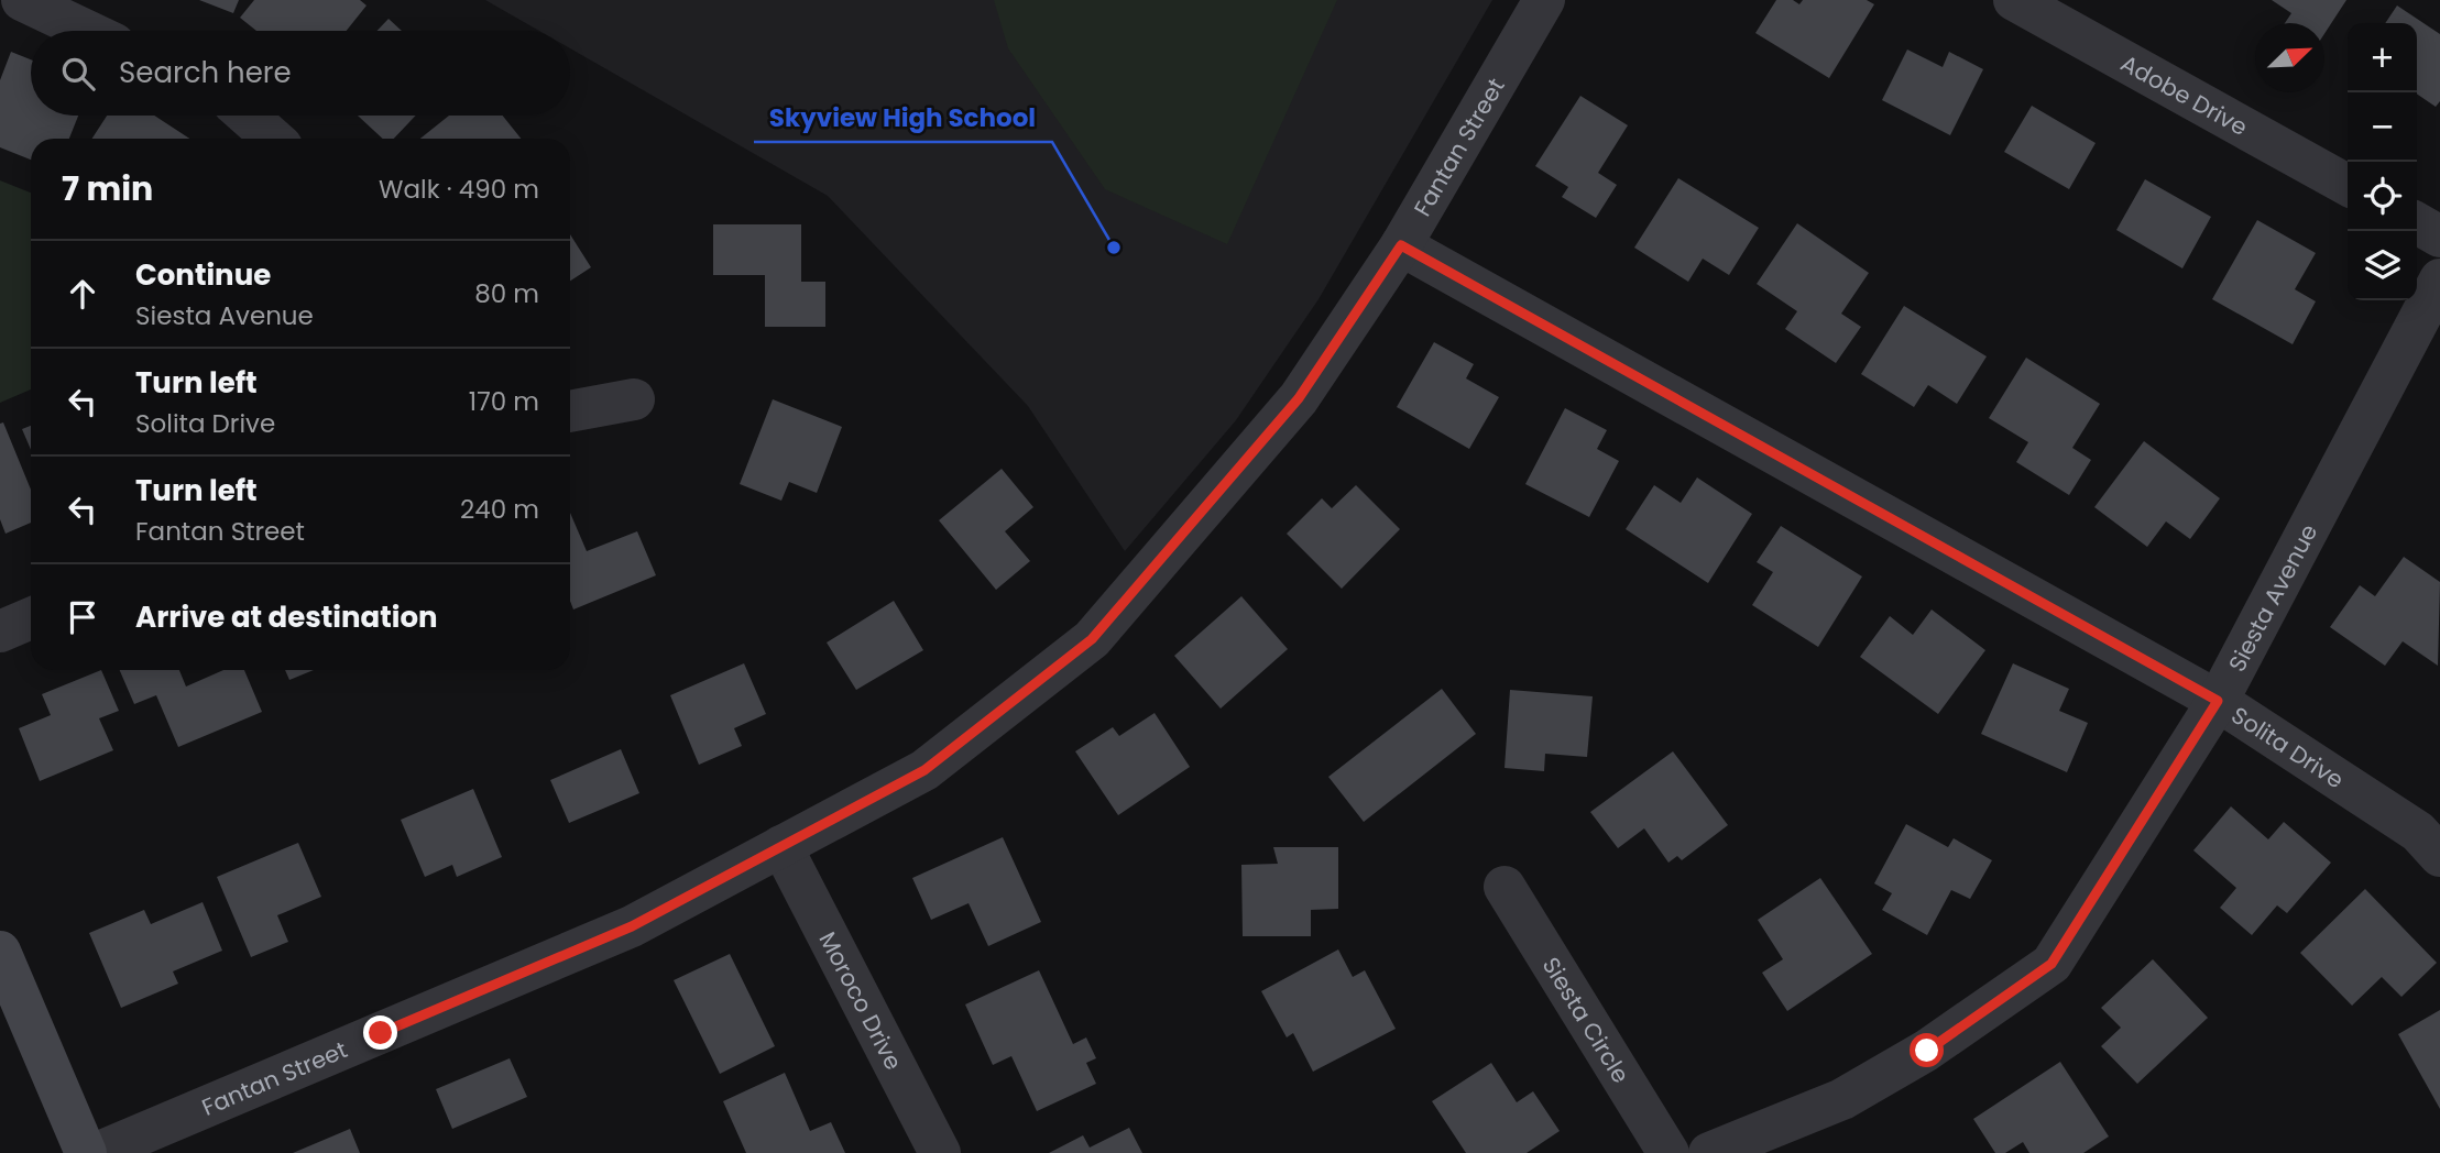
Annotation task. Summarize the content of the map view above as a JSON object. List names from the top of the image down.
{
  "streets": {
    "street": [
      "Adobe Drive",
      "Fantan Street",
      "Siesta Avenue",
      "Solita Drive",
      "Moroco Drive",
      "Siesta Circle"
    ]
  },
  "crossings": [
    ["Fantan Street", "Solita Drive"],
    ["Fantan Street", "Moroco Drive"],
    ["Siesta Avenue", "Solita Drive"]
  ],
  "places": ["Skyview High School"],
  "north": "top right",
  "page": {
    "map_buttons": ["+", "−"],
    "search": "Search here",
    "heading": ["7 min", "Walk · 490 m"],
    "list": [
      ["Continue", "Siesta Avenue", "80 m"],
      ["Turn left", "Solita Drive", "170 m"],
      ["Turn left", "Fantan Street", "240 m"],
      "Arrive at destination"
    ]
  }
}
